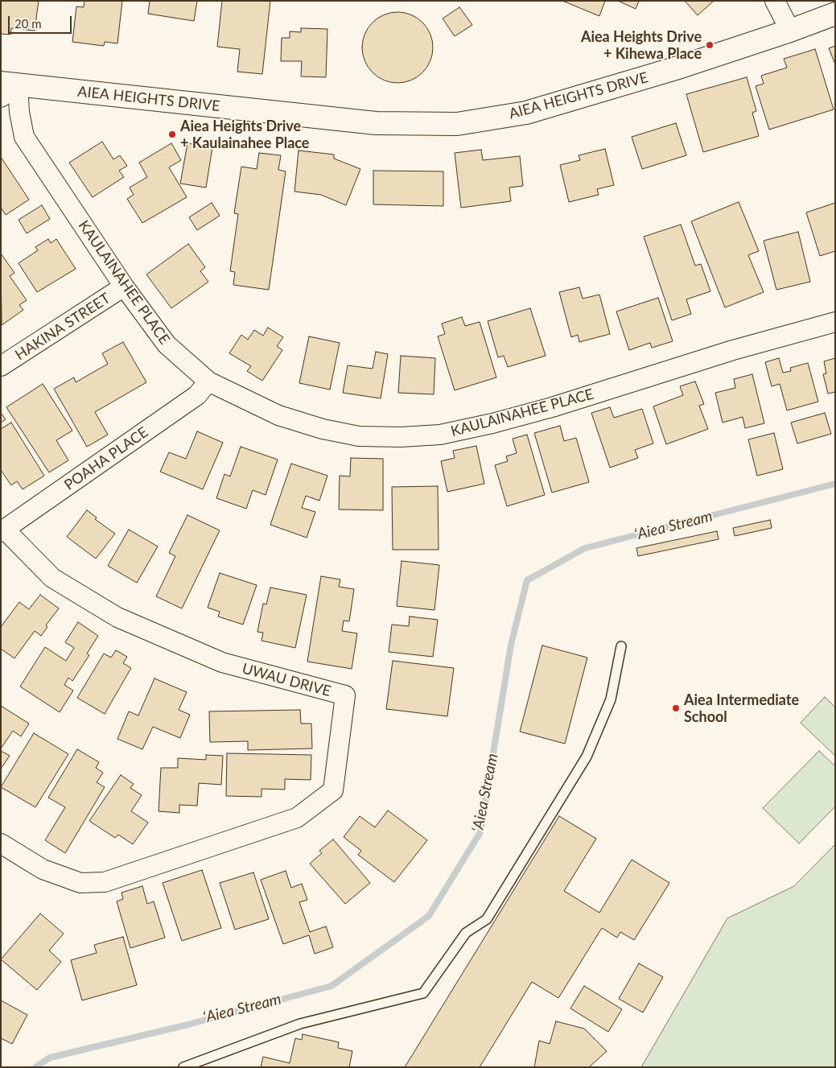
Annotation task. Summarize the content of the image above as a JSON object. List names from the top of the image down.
{
  "streets": {
    "street": [
      "AIEA HEIGHTS DRIVE",
      "KAULAINAHEE PLACE",
      "HAKINA STREET",
      "POAHA PLACE",
      "UWAU DRIVE"
    ]
  },
  "crossings": [
    ["AIEA HEIGHTS DRIVE", "KAULAINAHEE PLACE"],
    ["KAULAINAHEE PLACE", "HAKINA STREET"],
    ["KAULAINAHEE PLACE", "POAHA PLACE"],
    ["POAHA PLACE", "UWAU DRIVE"]
  ],
  "water": ["ʻAiea Stream"],
  "places": ["Aiea Heights Drive + Kihewa Place", "Aiea Heights Drive + Kaulainahee Place", "Aiea Intermediate School"],
  "scale_bar": "20 m"
}
